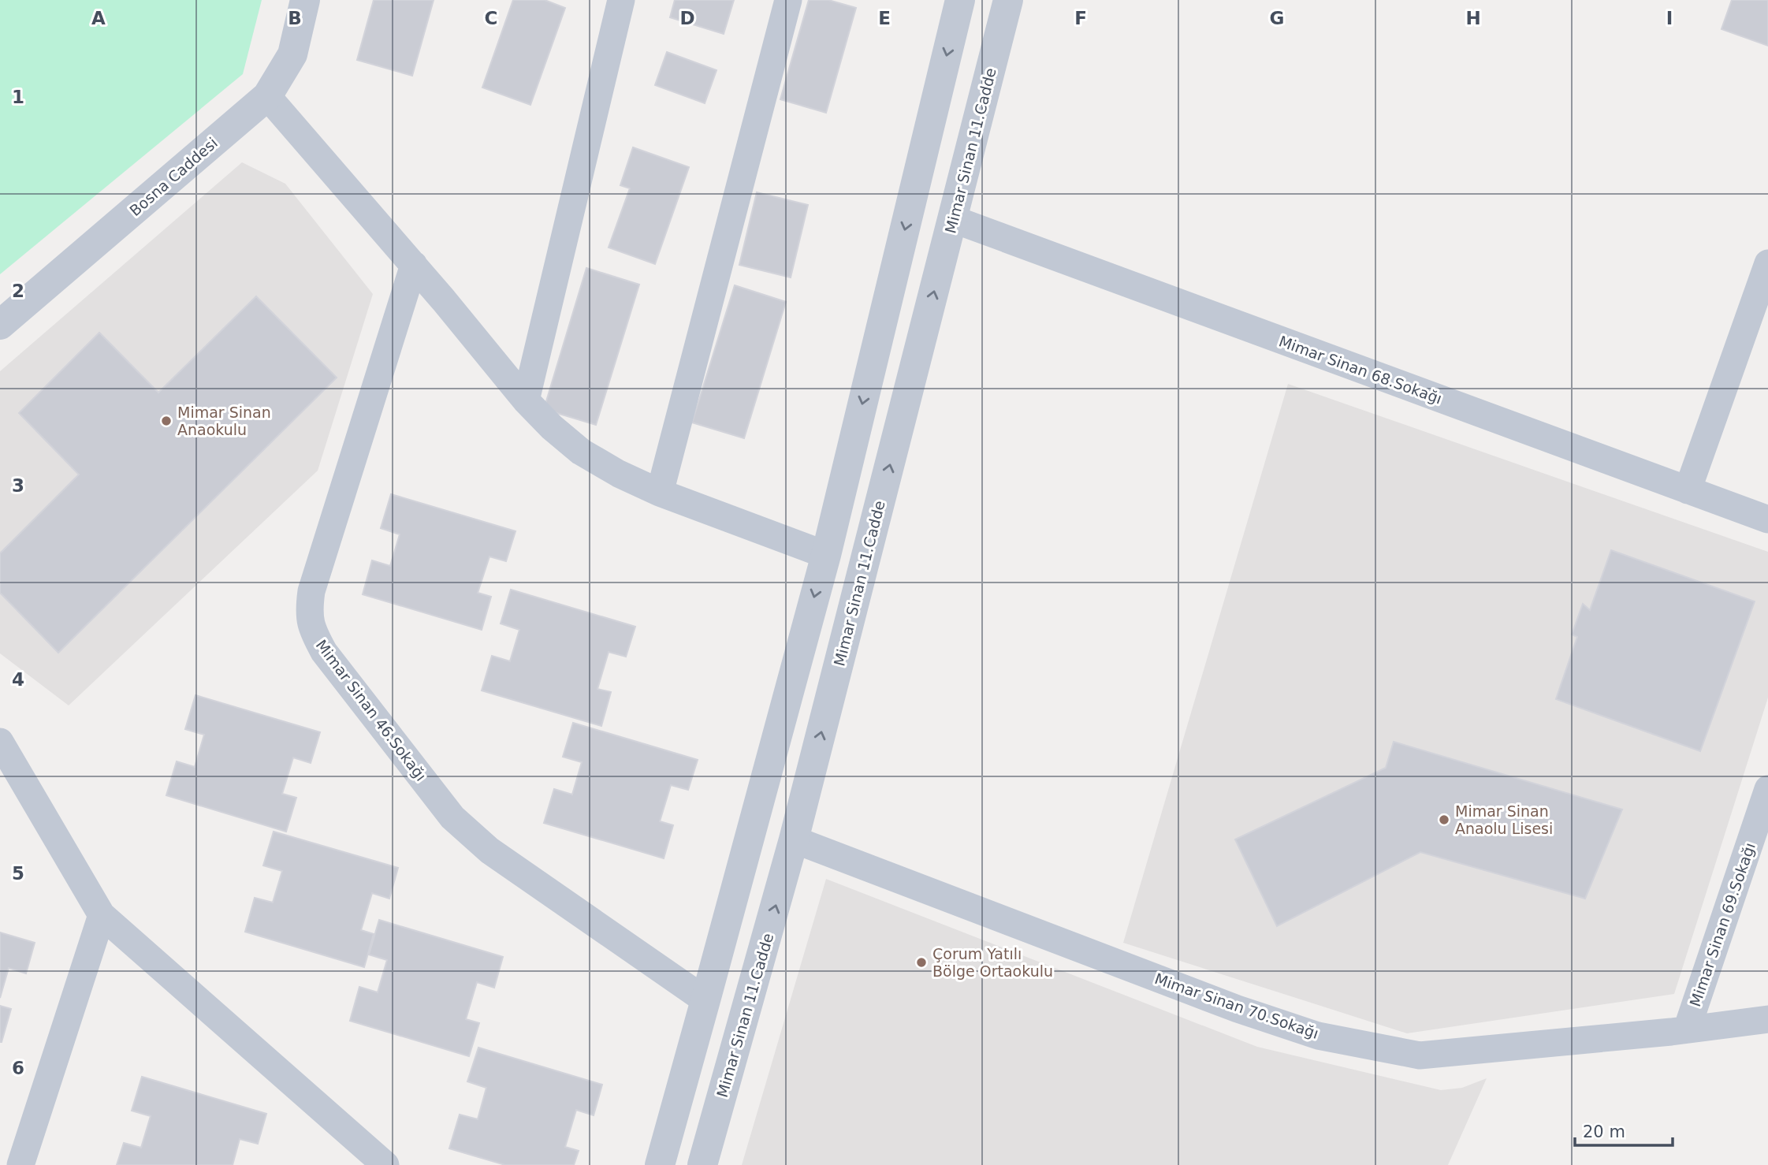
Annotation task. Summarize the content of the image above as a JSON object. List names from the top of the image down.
{
  "streets": {
    "street": [
      "Mimar Sinan 11.Cadde",
      "Bosna Caddesi",
      "Mimar Sinan 68.Sokağı",
      "Mimar Sinan 46.Sokağı",
      "Mimar Sinan 69.Sokağı",
      "Mimar Sinan 70.Sokağı"
    ]
  },
  "crossings": [
    ["Mimar Sinan 11.Cadde", "Mimar Sinan 68.Sokağı"],
    ["Mimar Sinan 11.Cadde", "Mimar Sinan 70.Sokağı"],
    ["Mimar Sinan 69.Sokağı", "Mimar Sinan 70.Sokağı"]
  ],
  "places": ["Mimar Sinan Anaokulu", "Mimar Sinan Anaolu Lisesi", "Çorum Yatılı Bölge Ortaokulu"],
  "scale_bar": "20 m",
  "grid": {
    "columns": [
      "A",
      "B",
      "C",
      "D",
      "E",
      "F",
      "G",
      "H",
      "I"
    ],
    "rows": [
      "1",
      "2",
      "3",
      "4",
      "5",
      "6"
    ]
  }
}
